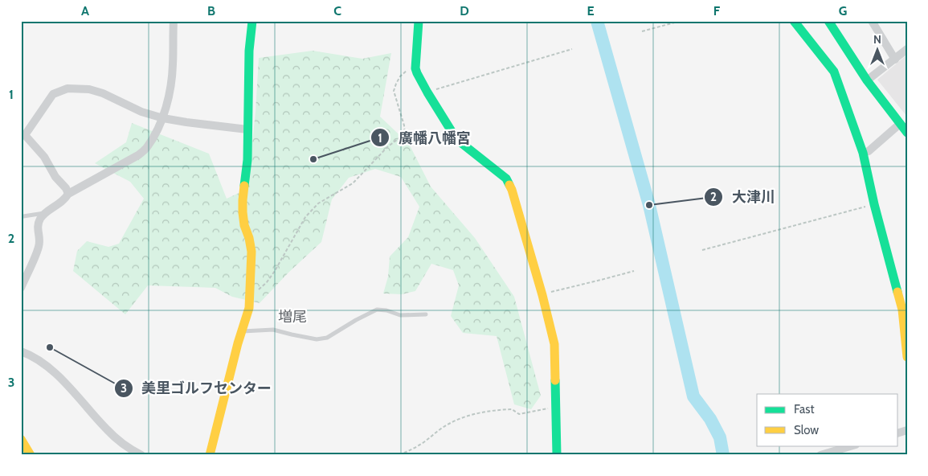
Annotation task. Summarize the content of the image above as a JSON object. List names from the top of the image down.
{
  "districts": ["増尾"],
  "places": ["廣幡八幡宮", "大津川", "美里ゴルフセンター"],
  "legend": ["Fast", "Slow"],
  "north": "top",
  "grid": {
    "columns": [
      "A",
      "B",
      "C",
      "D",
      "E",
      "F",
      "G"
    ],
    "rows": ["1", "2", "3"]
  }
}
